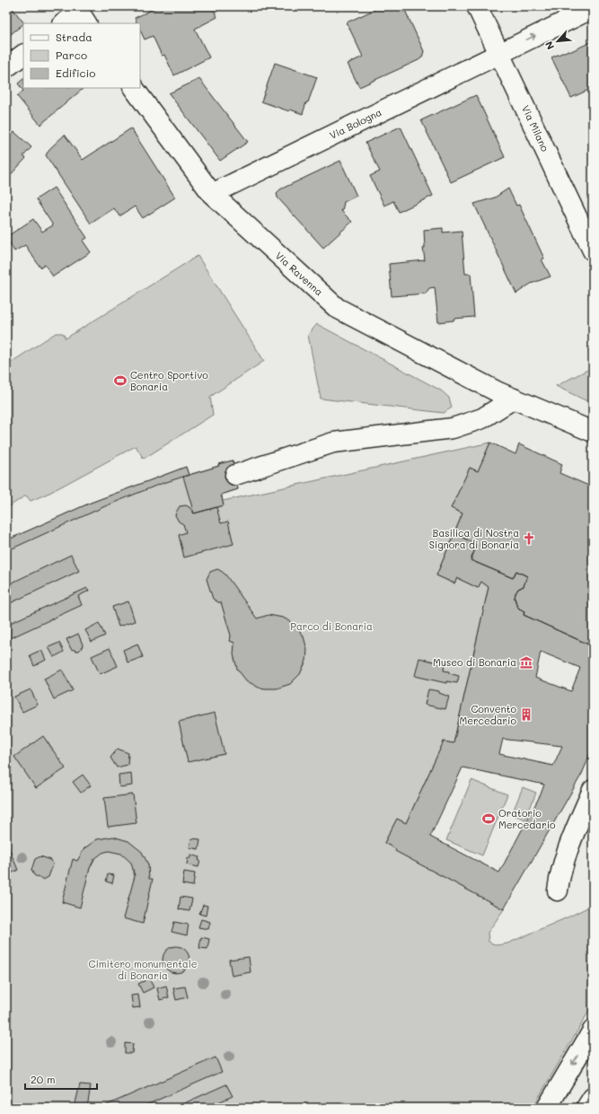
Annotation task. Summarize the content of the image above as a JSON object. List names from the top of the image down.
{
  "streets": {
    "street": ["Via Bologna", "Via Milano", "Via Ravenna"]
  },
  "crossings": [
    ["Via Bologna", "Via Milano"],
    ["Via Bologna", "Via Ravenna"]
  ],
  "parks": ["Parco di Bonaria", "Cimitero monumentale di Bonaria"],
  "places": {
    "sports": ["Centro Sportivo Bonaria", "Oratorio Mercedario"],
    "church": ["Basilica di Nostra Signora di Bonaria"],
    "museum": ["Museo di Bonaria"],
    "building": ["Convento Mercedario"]
  },
  "legend": ["Strada", "Parco", "Edificio"],
  "scale_bar": "20 m",
  "north": "bottom left"
}
